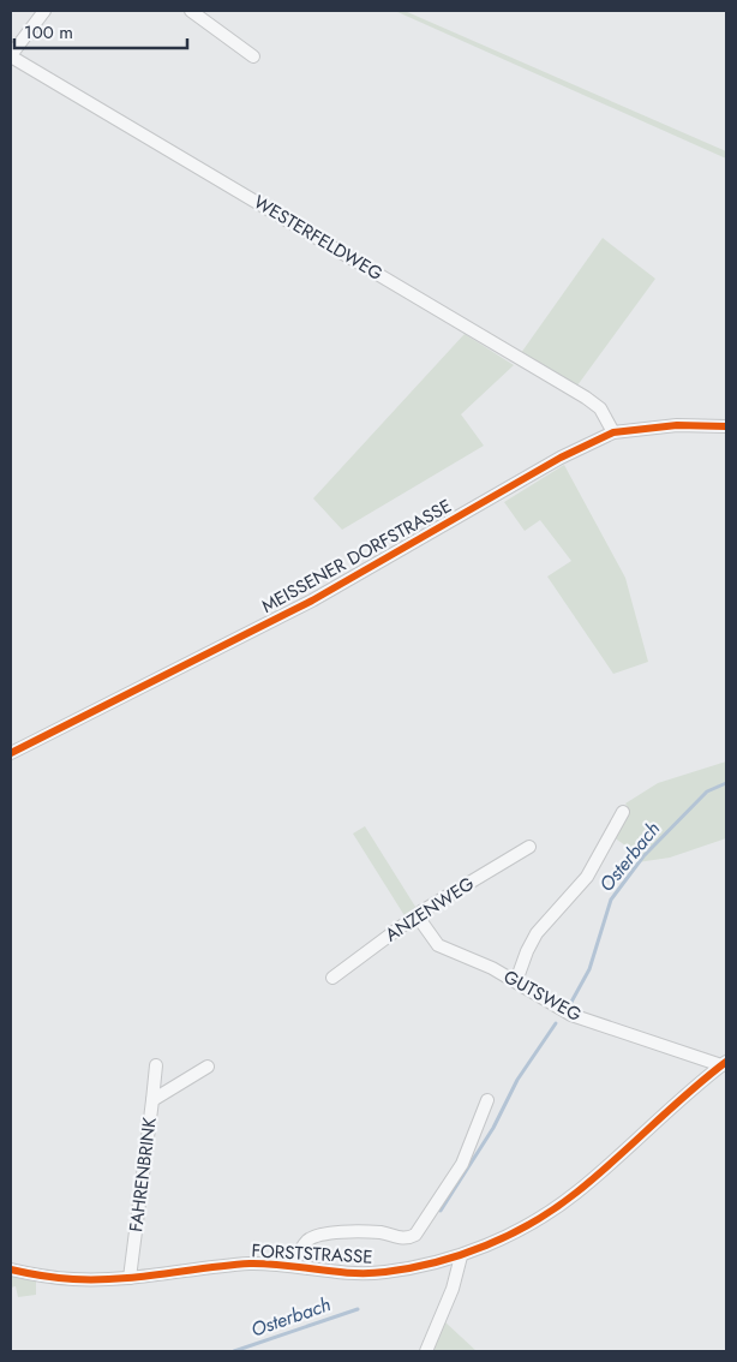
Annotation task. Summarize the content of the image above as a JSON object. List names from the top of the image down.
{
  "streets": {
    "street": [
      "WESTERFELDWEG",
      "MEISSENER DORFSTRASSE",
      "ANZENWEG",
      "GUTSWEG",
      "FAHRENBRINK",
      "FORSTSTRASSE"
    ]
  },
  "crossings": [
    ["WESTERFELDWEG", "MEISSENER DORFSTRASSE"],
    ["ANZENWEG", "GUTSWEG"],
    ["GUTSWEG", "FORSTSTRASSE"],
    ["FAHRENBRINK", "FORSTSTRASSE"]
  ],
  "water": ["Osterbach"],
  "scale_bar": "100 m"
}
